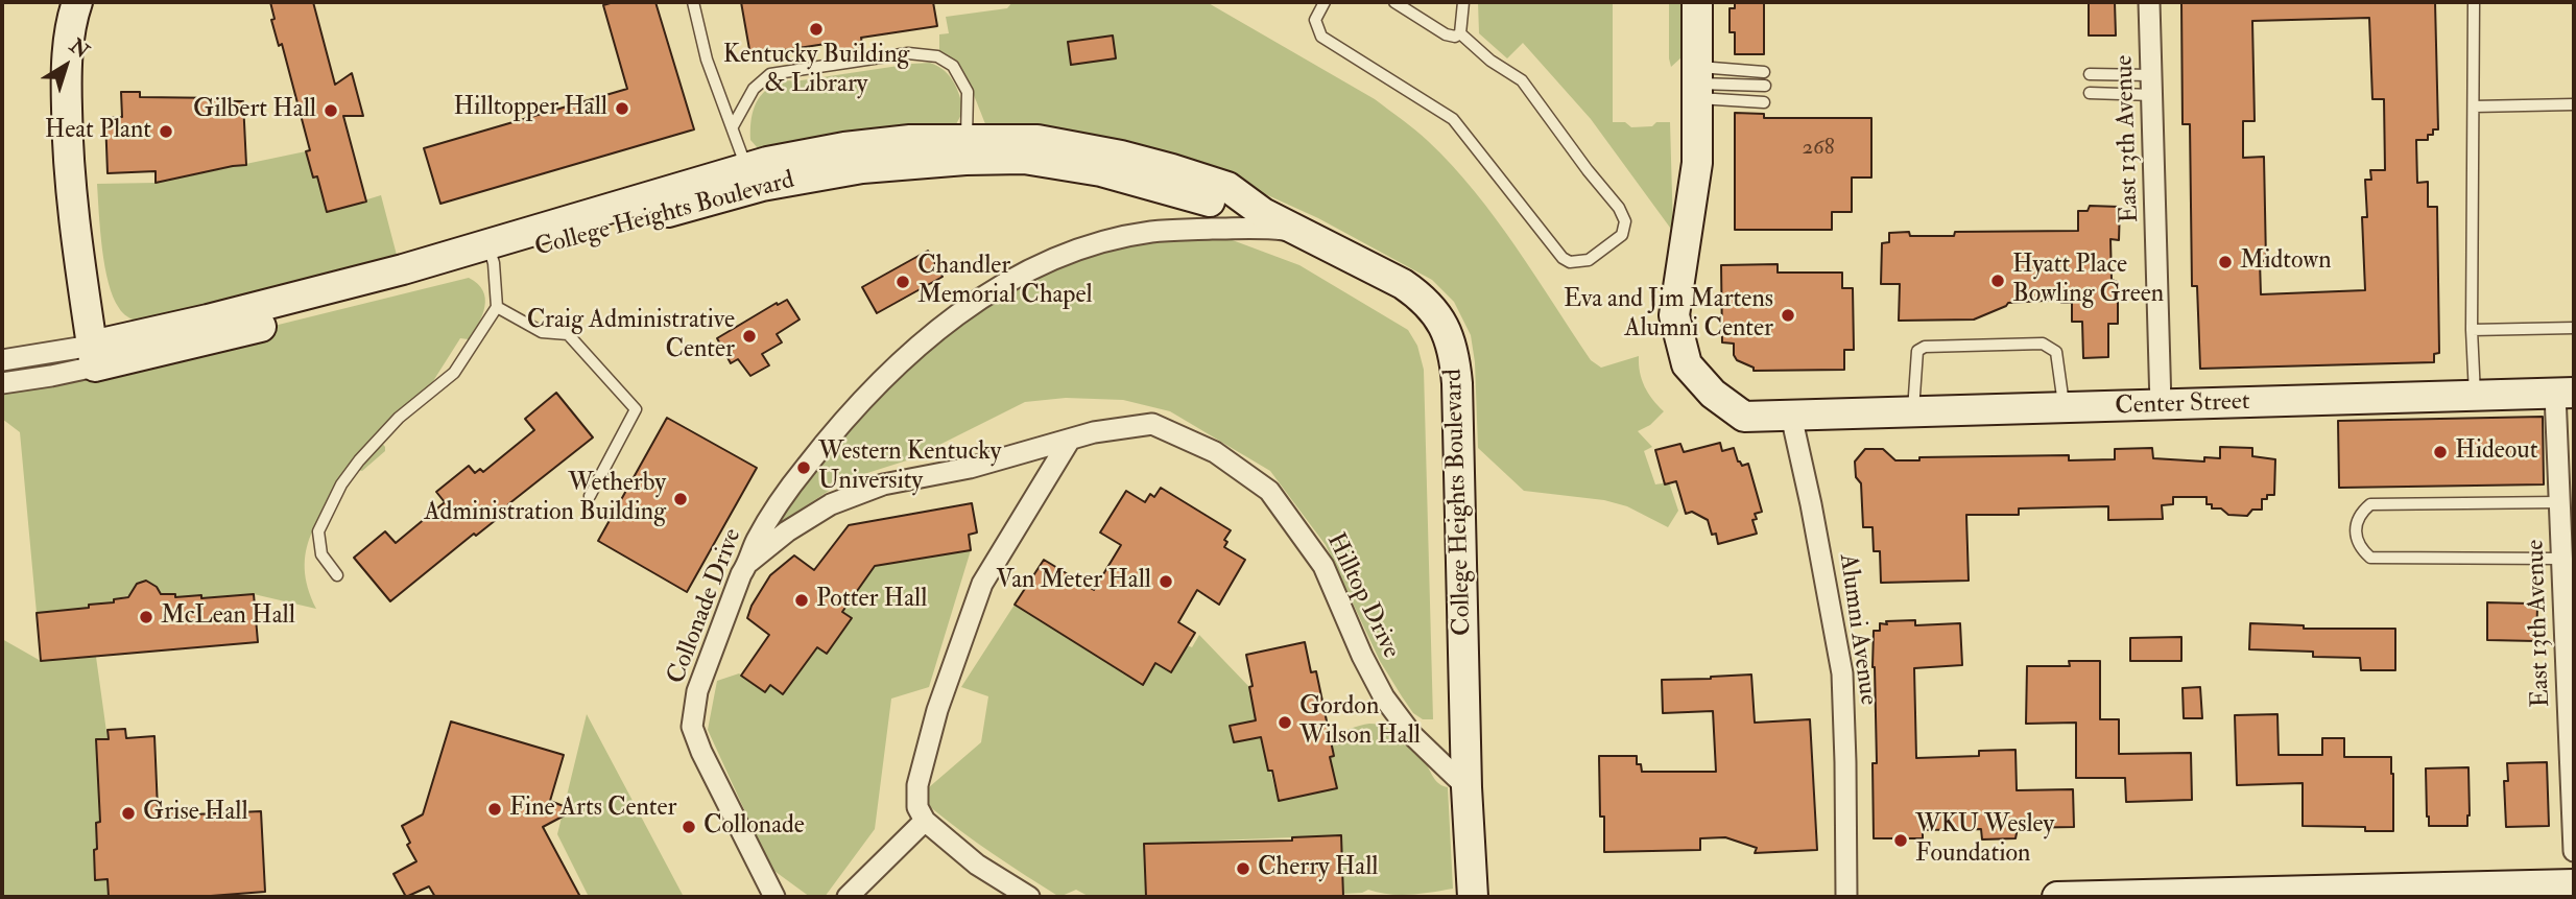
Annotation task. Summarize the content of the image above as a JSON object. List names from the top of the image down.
{
  "streets": {
    "street": [
      "East 13th Avenue",
      "College Heights Boulevard",
      "Center Street",
      "Hilltop Drive",
      "Collonade Drive",
      "Alumni Avenue"
    ]
  },
  "crossings": [
    ["East 13th Avenue", "Center Street"],
    ["College Heights Boulevard", "Hilltop Drive"],
    ["College Heights Boulevard", "Collonade Drive"],
    ["Center Street", "Alumni Avenue"],
    ["Hilltop Drive", "Collonade Drive"]
  ],
  "places": [
    "Kentucky Building & Library",
    "Hilltopper Hall",
    "Gilbert Hall",
    "Heat Plant",
    "Midtown",
    "Hyatt Place Bowling Green",
    "Chandler Memorial Chapel",
    "Eva and Jim Martens Alumni Center",
    "Craig Administrative Center",
    "Hideout",
    "Western Kentucky University",
    "Wetherby Administration Building",
    "Van Meter Hall",
    "Potter Hall",
    "McLean Hall",
    "Gordon Wilson Hall",
    "Fine Arts Center",
    "Grise Hall",
    "Collonade",
    "WKU Wesley Foundation",
    "Cherry Hall"
  ],
  "house_numbers": ["268"],
  "north": "top right"
}
